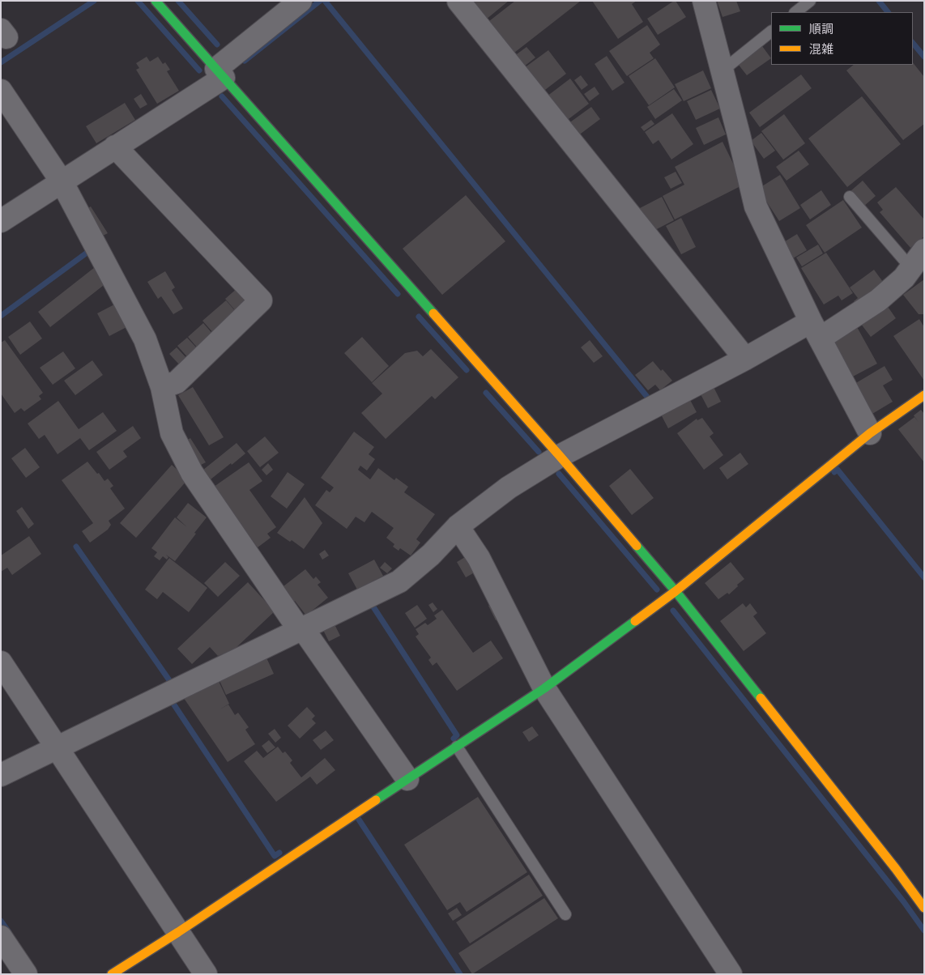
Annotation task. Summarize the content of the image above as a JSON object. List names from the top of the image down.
{
  "legend": ["順調", "混雑"]
}
